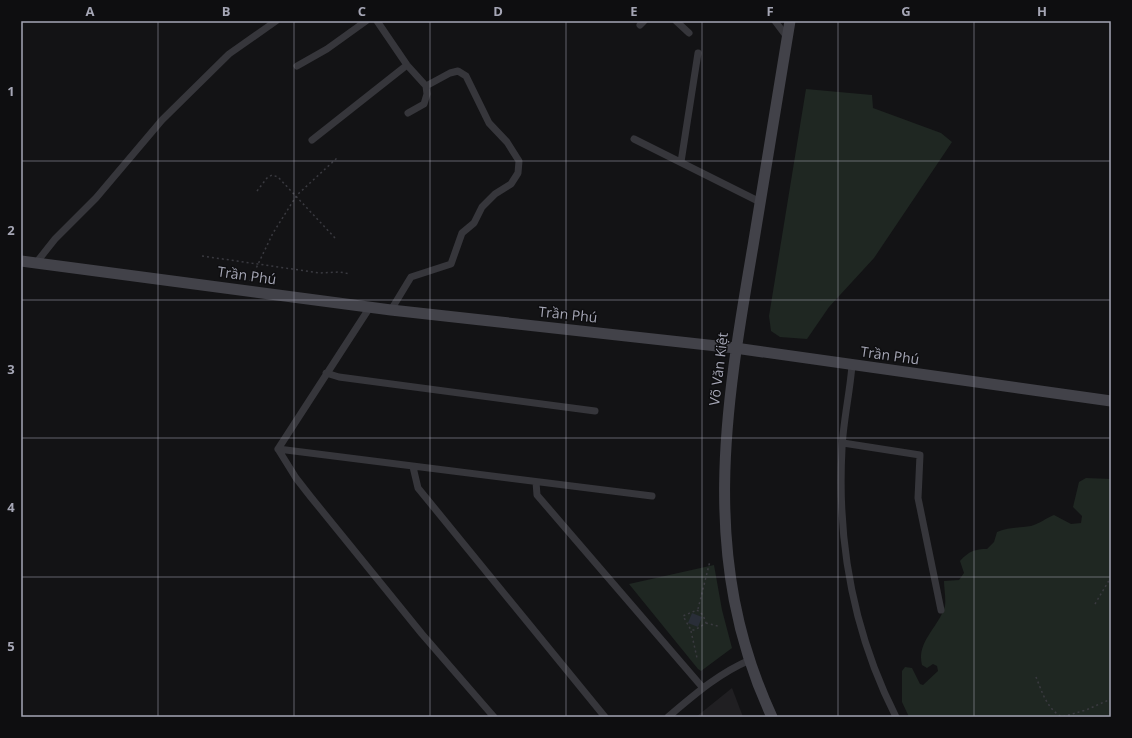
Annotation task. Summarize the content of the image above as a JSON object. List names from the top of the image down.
{
  "streets": {
    "main road": ["Trần Phú", "Võ Văn Kiệt"]
  },
  "crossings": [
    ["Trần Phú", "Võ Văn Kiệt"]
  ],
  "grid": {
    "columns": [
      "A",
      "B",
      "C",
      "D",
      "E",
      "F",
      "G",
      "H"
    ],
    "rows": [
      "1",
      "2",
      "3",
      "4",
      "5"
    ]
  }
}
